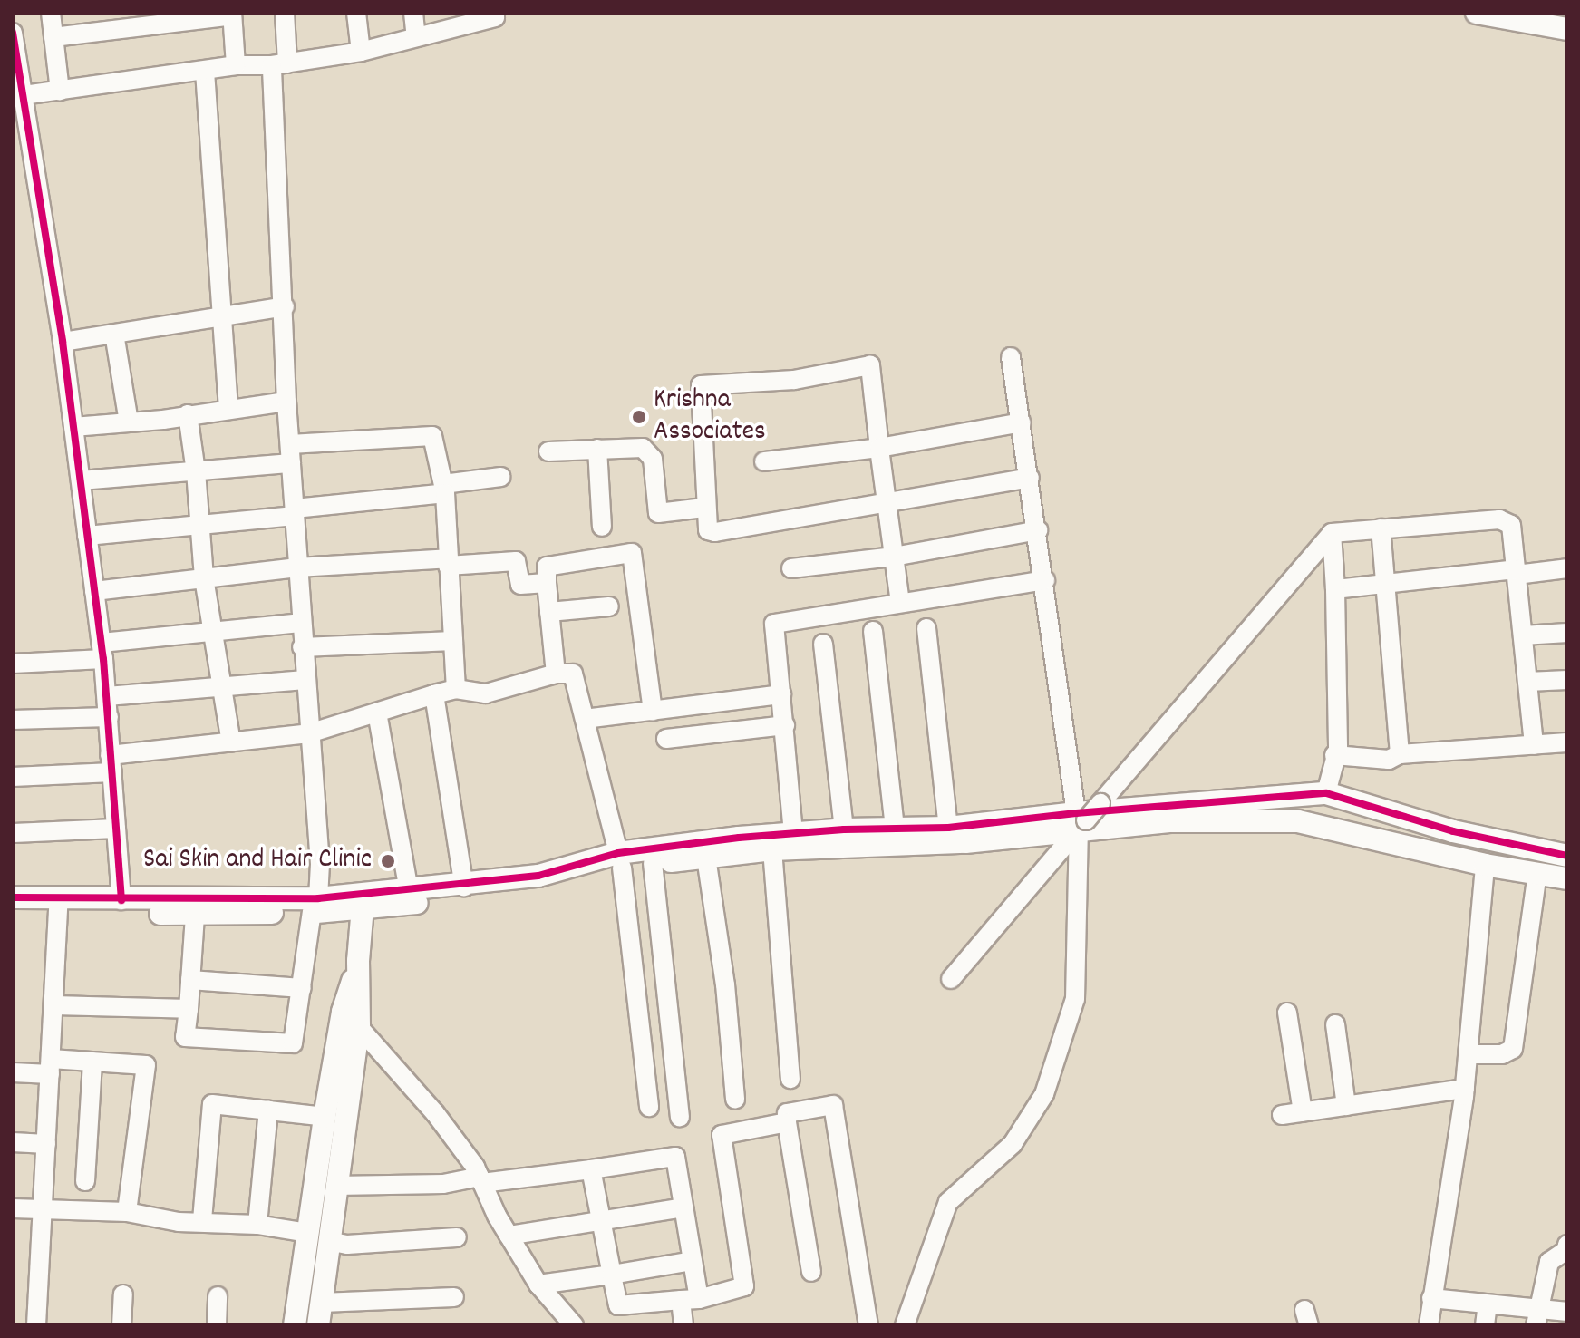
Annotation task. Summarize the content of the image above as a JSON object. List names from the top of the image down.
{
  "places": ["Krishna Associates", "Sai Skin and Hair Clinic"]
}
